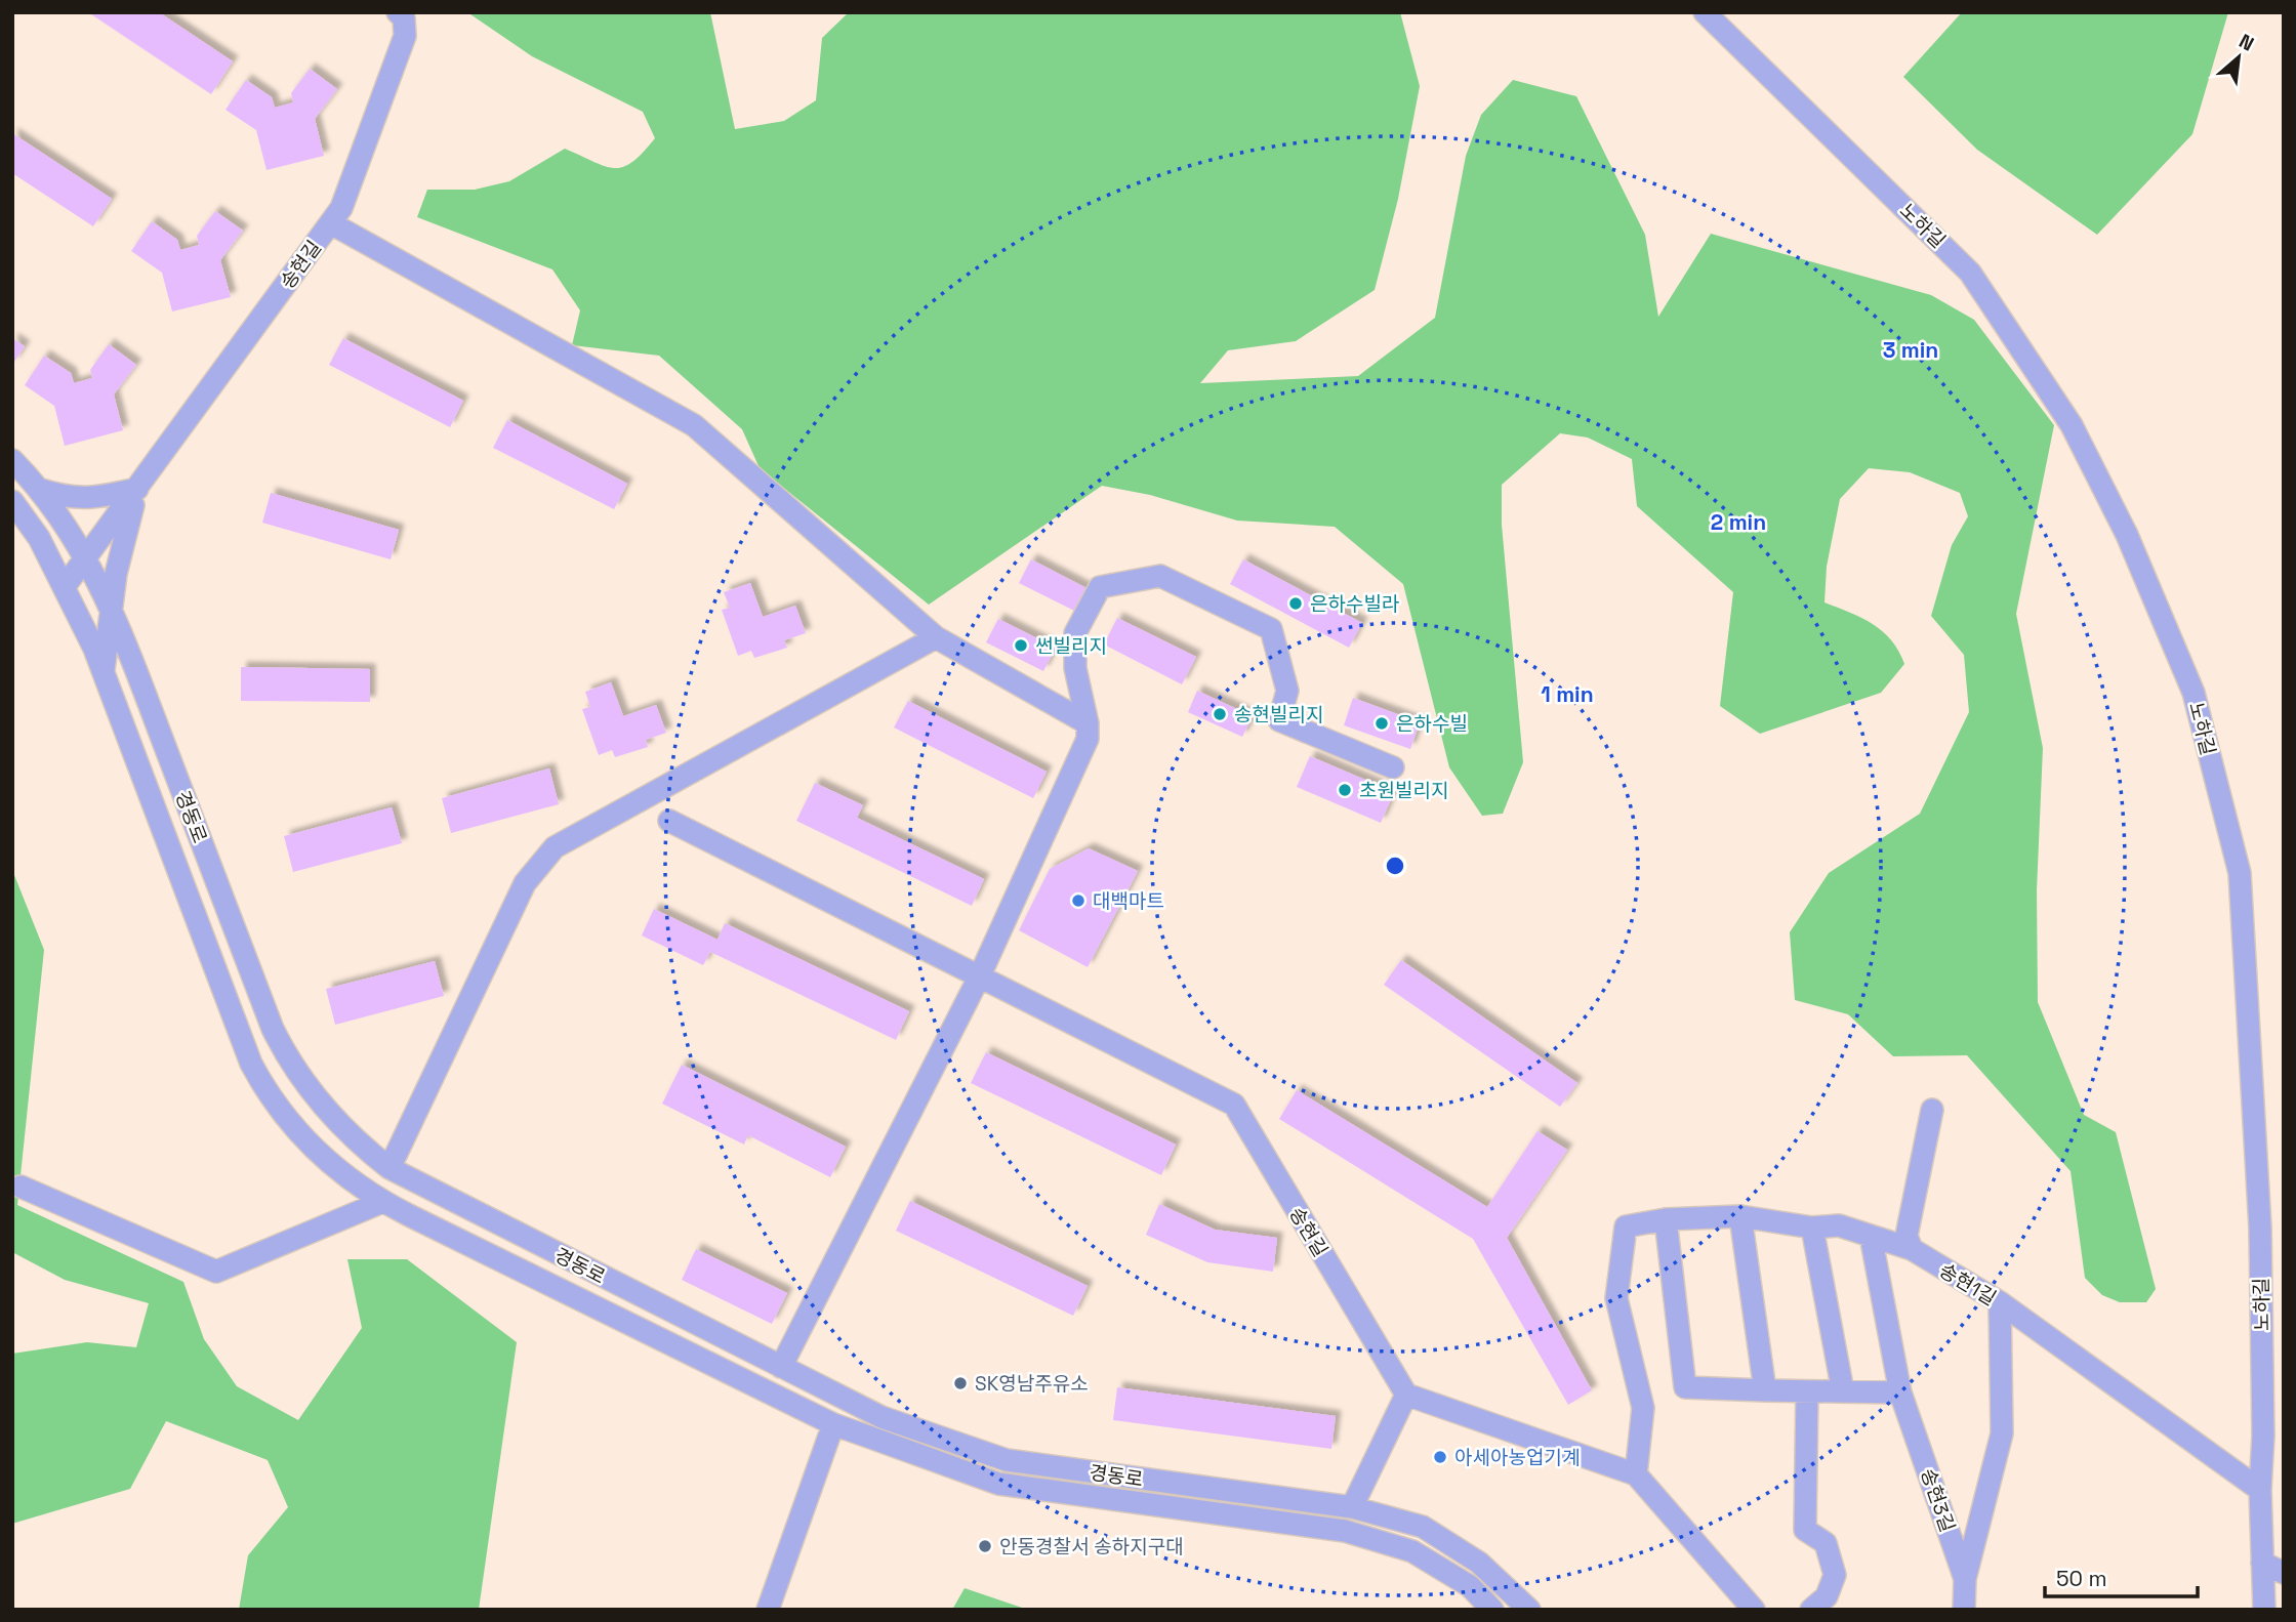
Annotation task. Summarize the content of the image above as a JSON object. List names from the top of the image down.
{
  "streets": {
    "street": [
      "노하길",
      "송현길",
      "경동로",
      "송현1길",
      "송현3길"
    ]
  },
  "crossings": [
    ["노하길", "송현1길"],
    ["송현길", "경동로"],
    ["송현1길", "송현3길"]
  ],
  "places": [
    "은하수빌라",
    "썬빌리지",
    "송현빌리지",
    "은하수빌",
    "초원빌리지",
    "대백마트",
    "SK영남주유소",
    "아세아농업기계",
    "안동경찰서 송하지구대"
  ],
  "scale_bar": "50 m",
  "north": "top right",
  "rings": ["3 min", "2 min", "1 min"]
}
